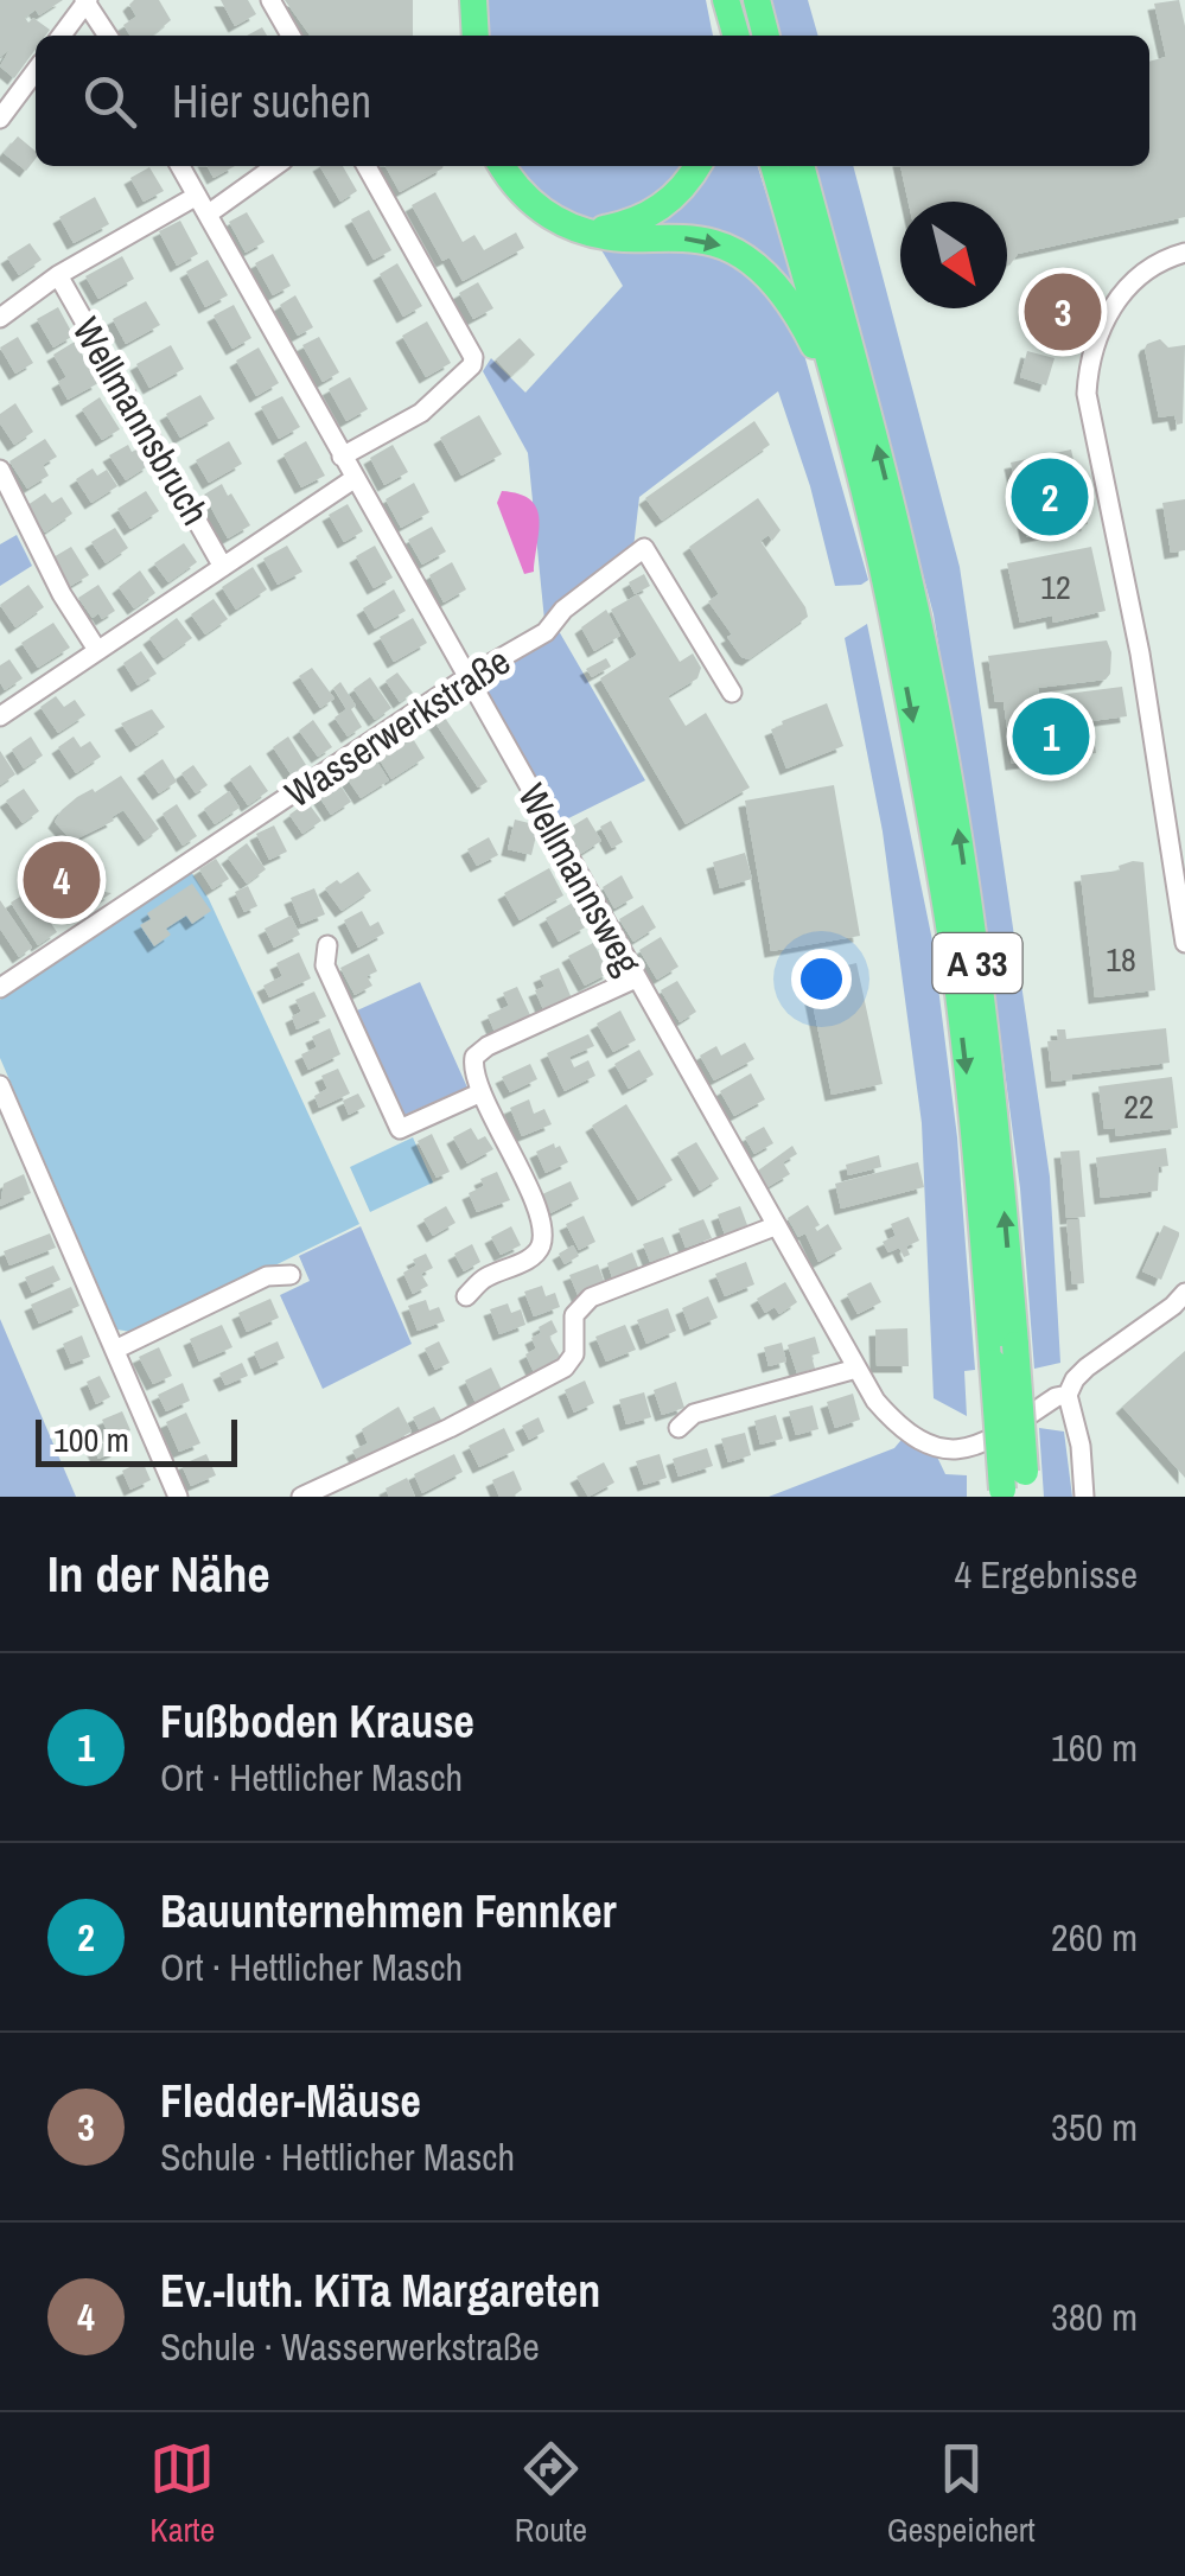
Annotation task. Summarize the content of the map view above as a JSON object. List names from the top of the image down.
{
  "streets": {
    "highway": ["A 33"],
    "street": ["Wellmannsbruch", "Wasserwerkstraße", "Wellmannsweg"]
  },
  "crossings": [
    ["Wasserwerkstraße", "Wellmannsweg"]
  ],
  "house_numbers": ["12", "18", "22"],
  "scale_bar": "100 m",
  "north": "bottom right",
  "page": {
    "search": "Hier suchen",
    "pins": [
      "3",
      "2",
      "1",
      "4"
    ],
    "scale": "100 m",
    "heading": ["In der Nähe", "4 Ergebnisse"],
    "list": [
      {
        "mark": "1",
        "name": "Fußboden Krause",
        "note": "Ort · Hettlicher Masch",
        "value": "160 m"
      },
      {
        "mark": "2",
        "name": "Bauunternehmen Fennker",
        "note": "Ort · Hettlicher Masch",
        "value": "260 m"
      },
      {
        "mark": "3",
        "name": "Fledder-Mäuse",
        "note": "Schule · Hettlicher Masch",
        "value": "350 m"
      },
      {
        "mark": "4",
        "name": "Ev.-luth. KiTa Margareten",
        "note": "Schule · Wasserwerkstraße",
        "value": "380 m"
      }
    ],
    "nav": ["Karte", "Route", "Gespeichert"]
  }
}
